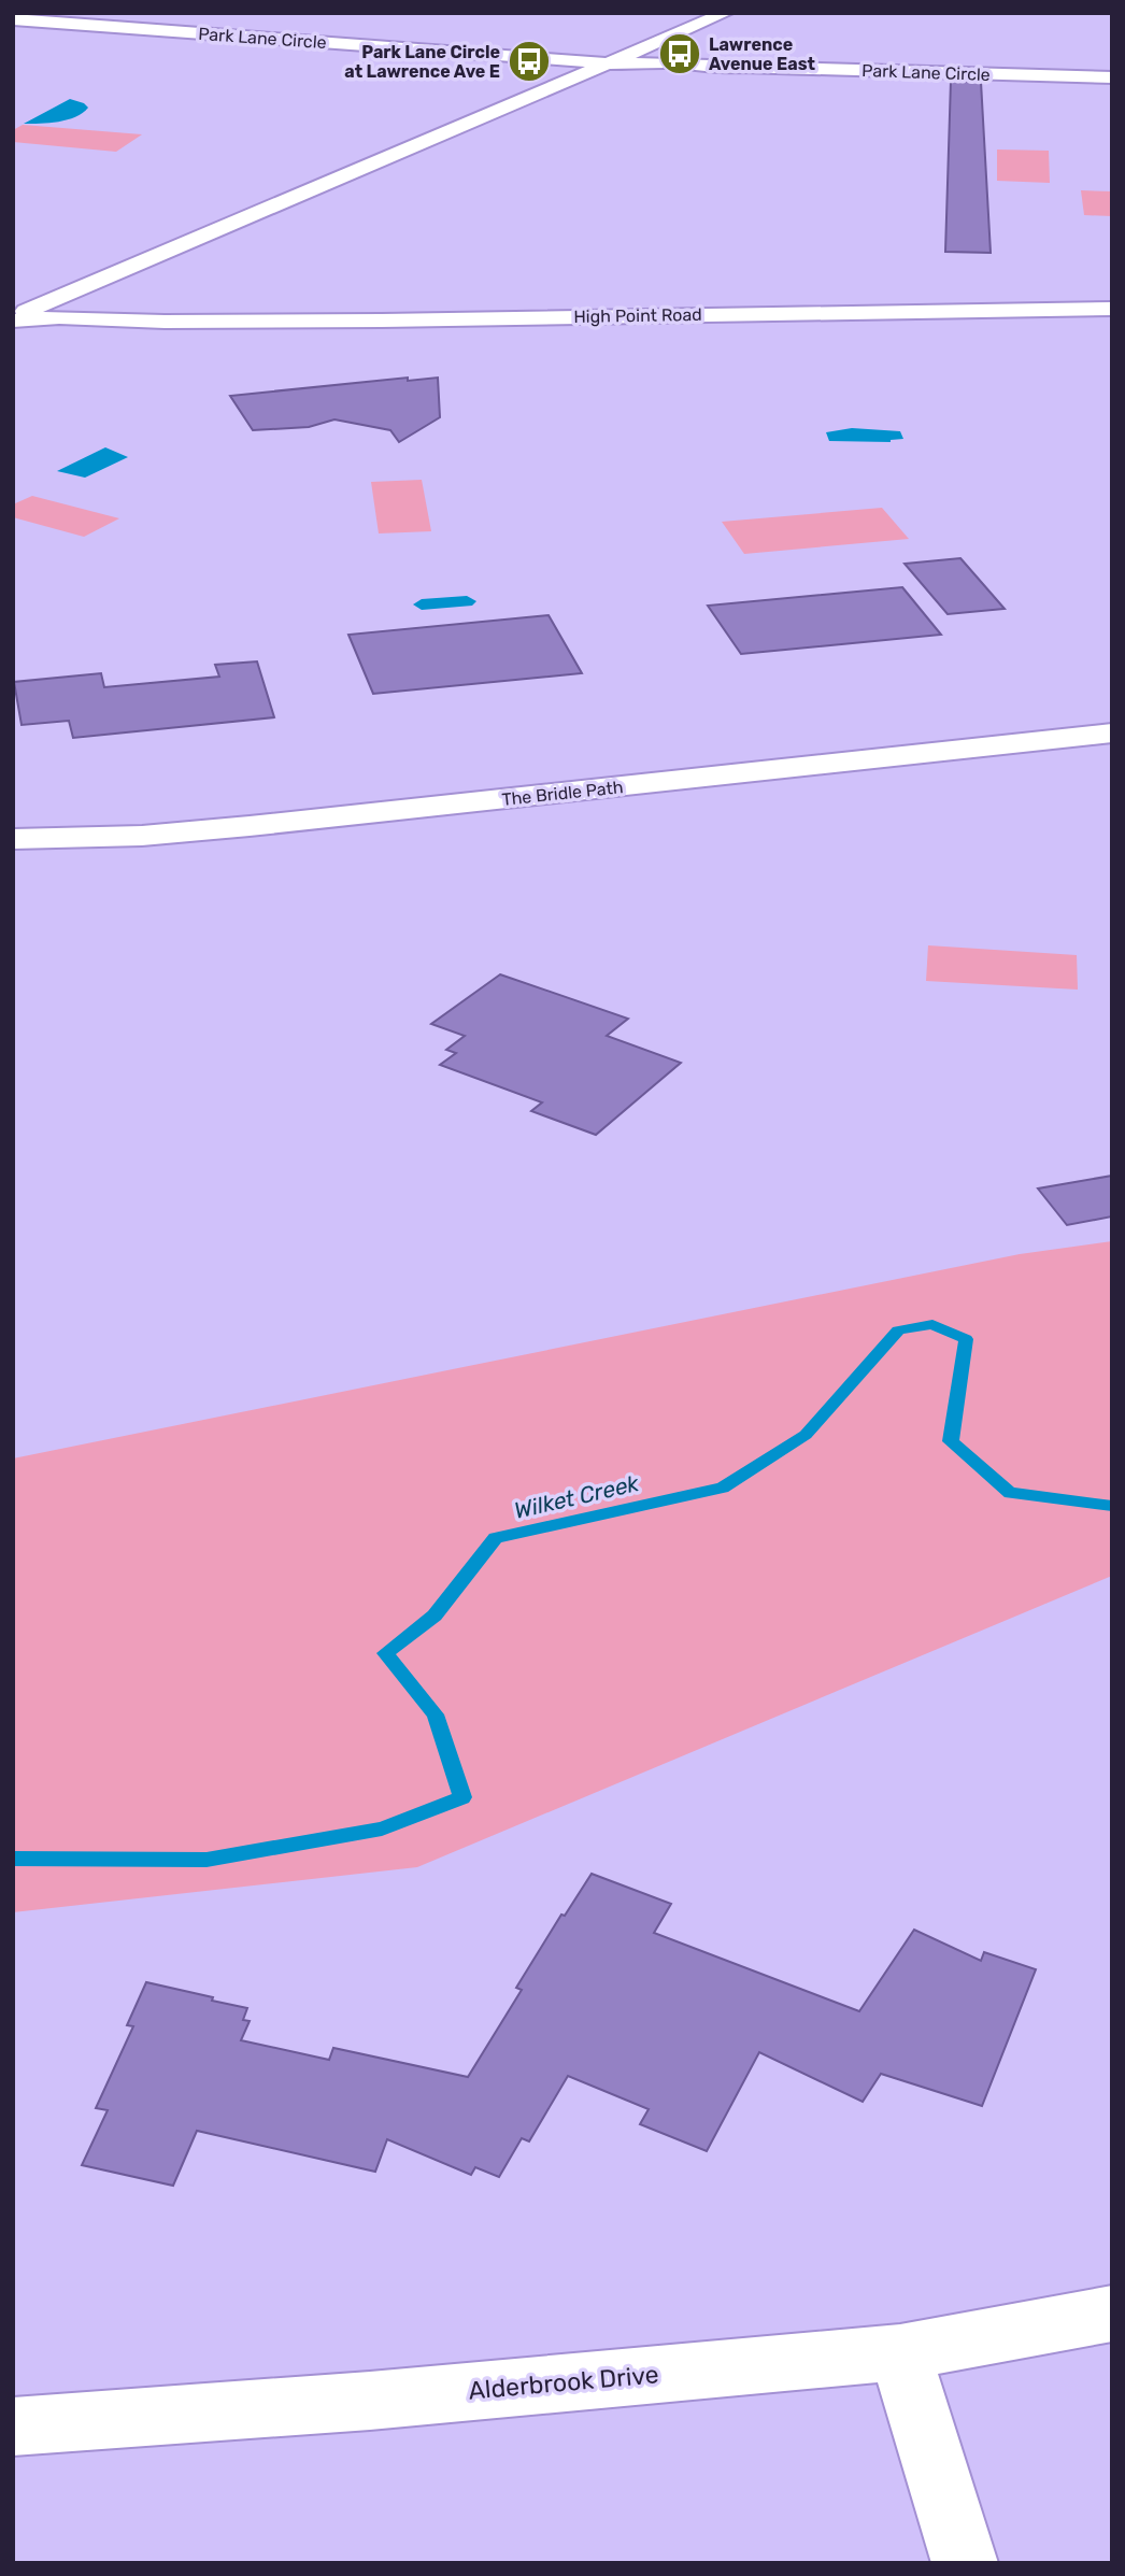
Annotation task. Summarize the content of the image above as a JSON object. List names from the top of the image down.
{
  "streets": {
    "street": [
      "Park Lane Circle",
      "High Point Road",
      "The Bridle Path",
      "Alderbrook Drive"
    ]
  },
  "water": ["Wilket Creek"],
  "places": {
    "bus stop": ["Lawrence Avenue East", "Park Lane Circle at Lawrence Ave E"]
  }
}
